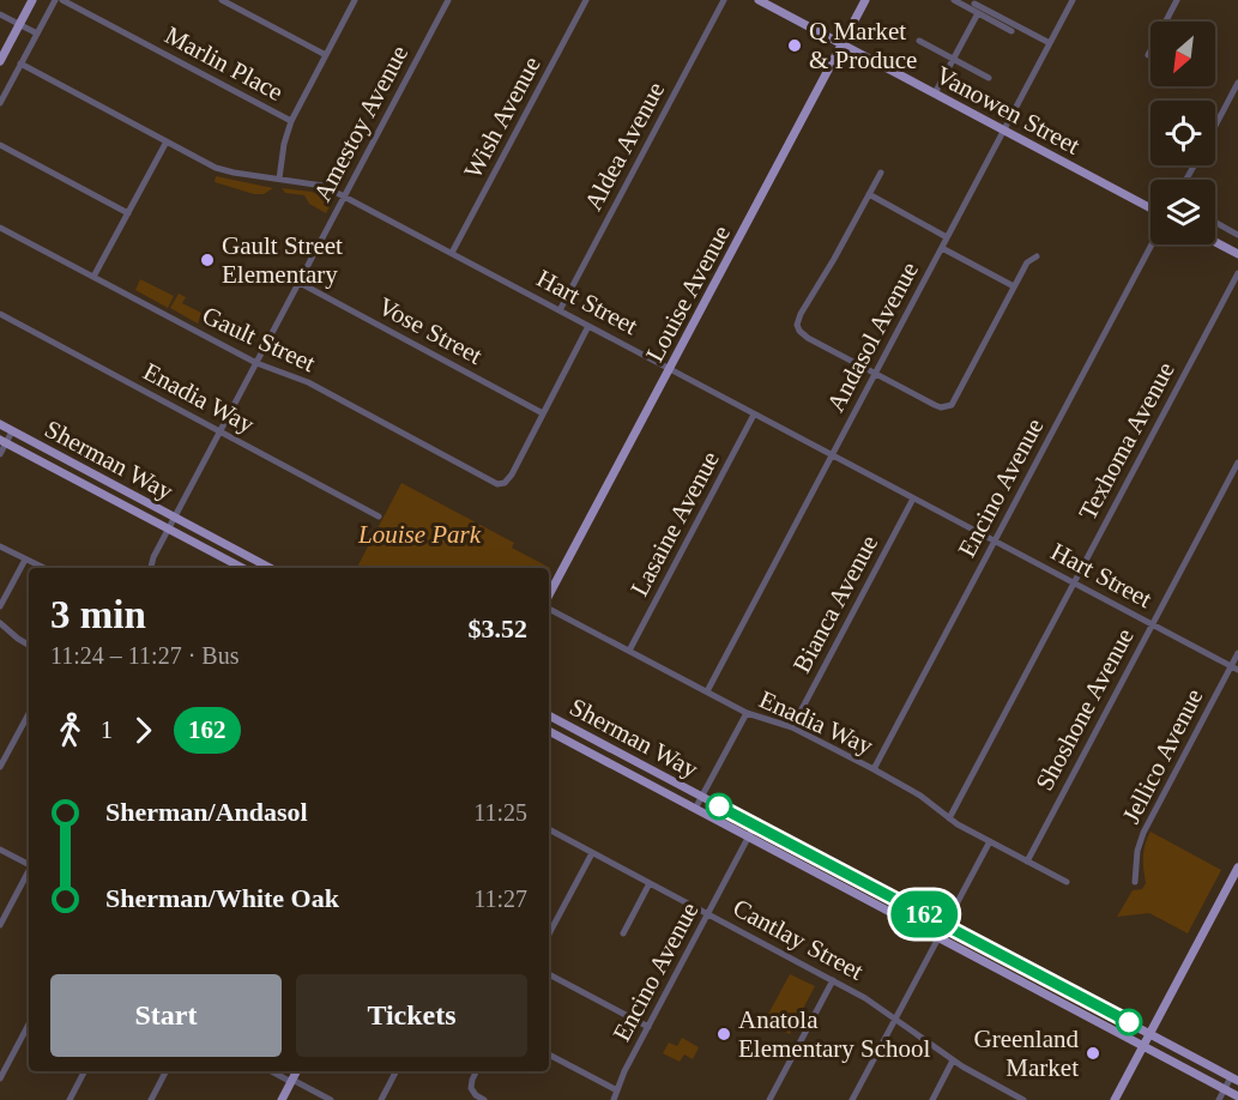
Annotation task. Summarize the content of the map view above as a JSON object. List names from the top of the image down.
{
  "streets": {
    "main road": ["Vanowen Street", "Louise Avenue", "Sherman Way"],
    "street": [
      "Marlin Place",
      "Wish Avenue",
      "Amestoy Avenue",
      "Aldea Avenue",
      "Hart Street",
      "Vose Street",
      "Andasol Avenue",
      "Gault Street",
      "Enadia Way",
      "Texhoma Avenue",
      "Encino Avenue",
      "Lasaine Avenue",
      "Bianca Avenue",
      "Shoshone Avenue",
      "Jellico Avenue",
      "Cantlay Street"
    ]
  },
  "crossings": [
    ["Vanowen Street", "Louise Avenue"],
    ["Vanowen Street", "Andasol Avenue"],
    ["Wish Avenue", "Hart Street"],
    ["Amestoy Avenue", "Hart Street"],
    ["Amestoy Avenue", "Vose Street"],
    ["Amestoy Avenue", "Gault Street"],
    ["Amestoy Avenue", "Enadia Way"],
    ["Amestoy Avenue", "Sherman Way"],
    ["Aldea Avenue", "Hart Street"],
    ["Louise Avenue", "Hart Street"],
    ["Hart Street", "Andasol Avenue"],
    ["Hart Street", "Texhoma Avenue"],
    ["Hart Street", "Encino Avenue"],
    ["Hart Street", "Lasaine Avenue"],
    ["Hart Street", "Bianca Avenue"],
    ["Hart Street", "Shoshone Avenue"],
    ["Hart Street", "Jellico Avenue"],
    ["Vose Street", "Gault Street"],
    ["Andasol Avenue", "Enadia Way"],
    ["Enadia Way", "Texhoma Avenue"],
    ["Enadia Way", "Encino Avenue"],
    ["Enadia Way", "Lasaine Avenue"],
    ["Enadia Way", "Bianca Avenue"],
    ["Enadia Way", "Shoshone Avenue"],
    ["Sherman Way", "Encino Avenue"],
    ["Encino Avenue", "Cantlay Street"]
  ],
  "parks": ["Louise Park"],
  "places": [
    "Q Market & Produce",
    "Gault Street Elementary",
    "Anatola Elementary School",
    "Greenland Market"
  ],
  "lines": ["bus line 162"],
  "north": "bottom left",
  "page": {
    "on_map": "162",
    "heading": ["3 min", "11:24 – 11:27 · Bus", "$3.52"],
    "legs": ["1", "162"],
    "list": [
      {
        "name": "Sherman/Andasol",
        "value": "11:25"
      },
      {
        "name": "Sherman/White Oak",
        "value": "11:27"
      }
    ],
    "buttons": ["Start", "Tickets"]
  }
}
